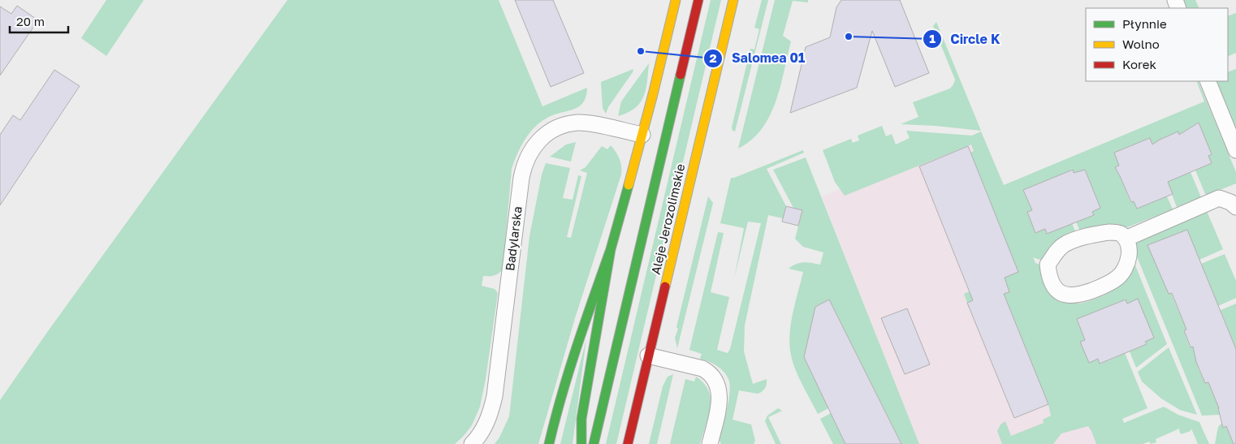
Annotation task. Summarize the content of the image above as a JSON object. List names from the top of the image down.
{
  "streets": {
    "main road": ["Aleje Jerozolimskie"],
    "street": ["Badylarska"]
  },
  "places": ["Circle K", "Salomea 01"],
  "legend": ["Płynnie", "Wolno", "Korek"],
  "scale_bar": "20 m"
}
